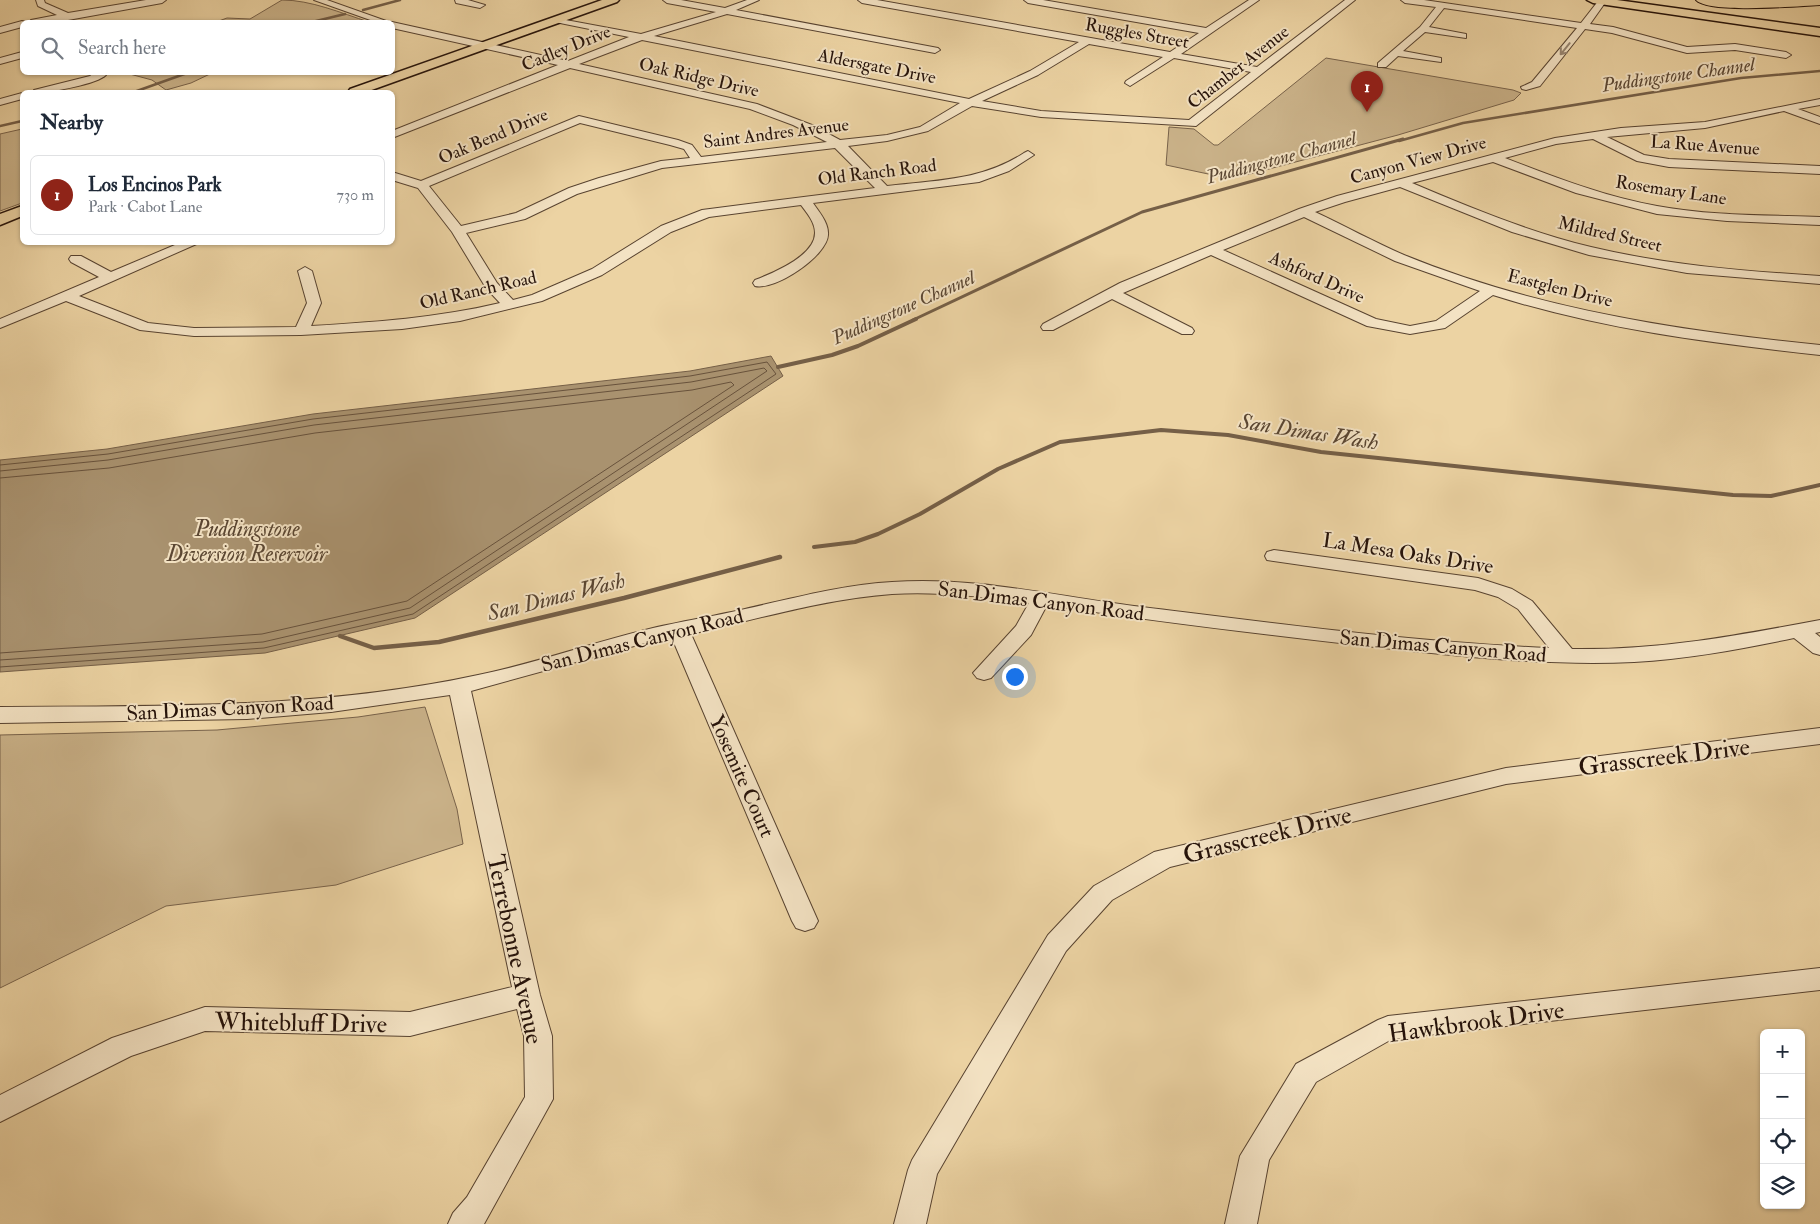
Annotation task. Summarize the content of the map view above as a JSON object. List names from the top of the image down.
{
  "streets": {
    "street": [
      "Ruggles Street",
      "Cadley Drive",
      "Aldersgate Drive",
      "Chamber Avenue",
      "Oak Ridge Drive",
      "Saint Andres Avenue",
      "Oak Bend Drive",
      "La Rue Avenue",
      "Canyon View Drive",
      "Old Ranch Road",
      "Rosemary Lane",
      "Mildred Street",
      "Ashford Drive",
      "Eastglen Drive",
      "La Mesa Oaks Drive",
      "San Dimas Canyon Road",
      "Grasscreek Drive",
      "Yosemite Court",
      "Terrebonne Avenue",
      "Hawkbrook Drive",
      "Whitebluff Drive"
    ]
  },
  "crossings": [
    ["Ruggles Street", "Chamber Avenue"],
    ["Ruggles Street", "Saint Andres Avenue"],
    ["Cadley Drive", "Aldersgate Drive"],
    ["Cadley Drive", "Oak Ridge Drive"],
    ["Aldersgate Drive", "Chamber Avenue"],
    ["Aldersgate Drive", "Saint Andres Avenue"],
    ["Oak Ridge Drive", "Saint Andres Avenue"],
    ["Oak Ridge Drive", "Old Ranch Road"],
    ["Saint Andres Avenue", "Oak Bend Drive"],
    ["La Rue Avenue", "Canyon View Drive"],
    ["Canyon View Drive", "Rosemary Lane"],
    ["Canyon View Drive", "Mildred Street"],
    ["Canyon View Drive", "Ashford Drive"],
    ["Canyon View Drive", "Eastglen Drive"],
    ["Ashford Drive", "Eastglen Drive"],
    ["La Mesa Oaks Drive", "San Dimas Canyon Road"],
    ["San Dimas Canyon Road", "Yosemite Court"],
    ["San Dimas Canyon Road", "Terrebonne Avenue"],
    ["Terrebonne Avenue", "Whitebluff Drive"]
  ],
  "water": ["Puddingstone Channel", "San Dimas Wash", "Puddingstone Diversion Reservoir"],
  "page": {
    "search": "Search here",
    "pins": "1",
    "heading": "Nearby",
    "list": [
      {
        "mark": "1",
        "name": "Los Encinos Park",
        "note": "Park · Cabot Lane",
        "value": "730 m"
      }
    ],
    "map_buttons": ["+", "−"]
  }
}
